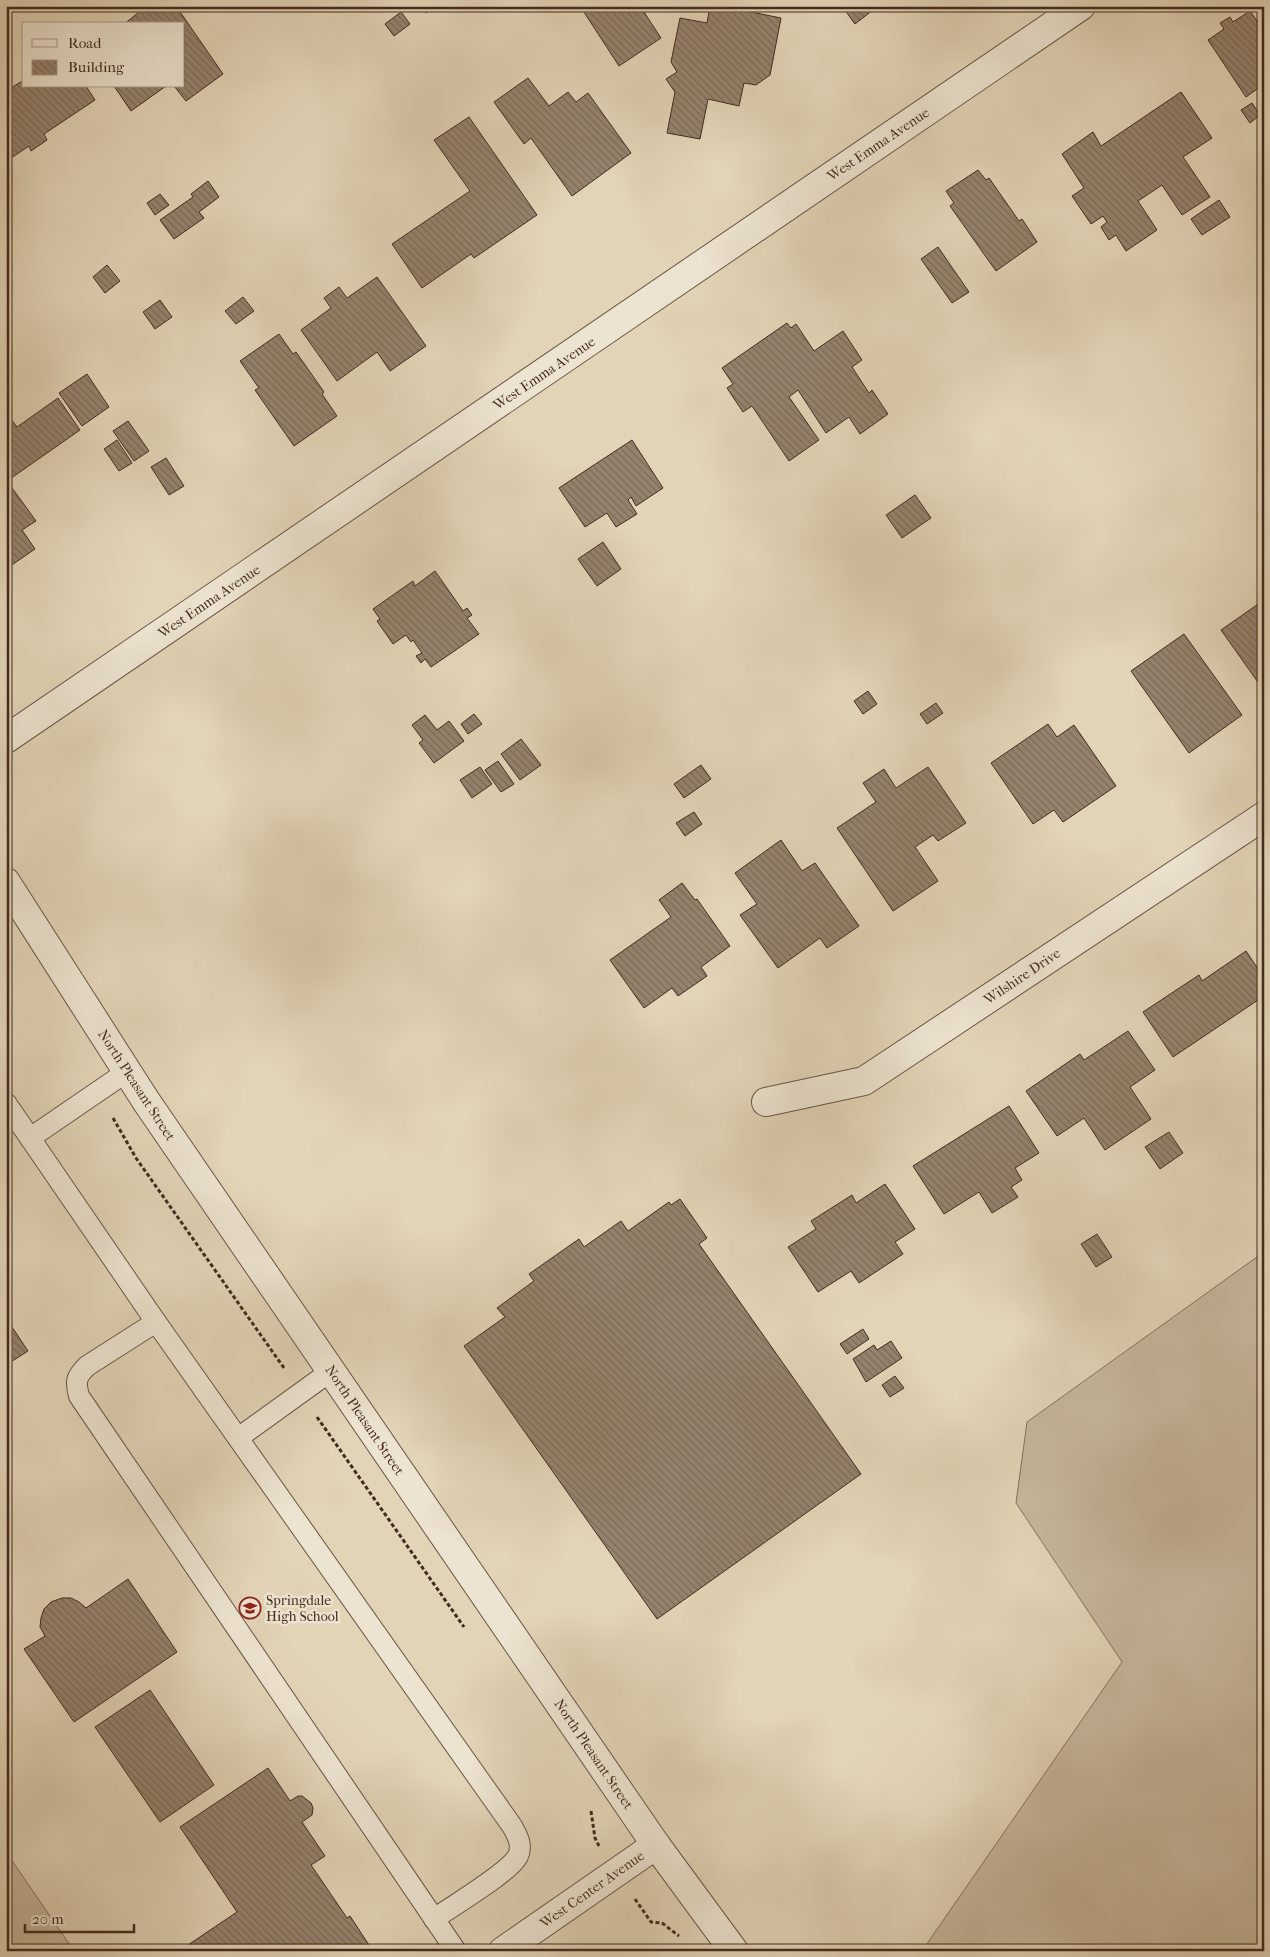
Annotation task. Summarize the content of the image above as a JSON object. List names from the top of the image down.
{
  "streets": {
    "street": [
      "West Emma Avenue",
      "Wilshire Drive",
      "North Pleasant Street",
      "West Center Avenue"
    ]
  },
  "crossings": [
    ["North Pleasant Street", "West Center Avenue"]
  ],
  "places": {
    "school or university": ["Springdale High School"]
  },
  "legend": ["Road", "Building"],
  "scale_bar": "20 m"
}
